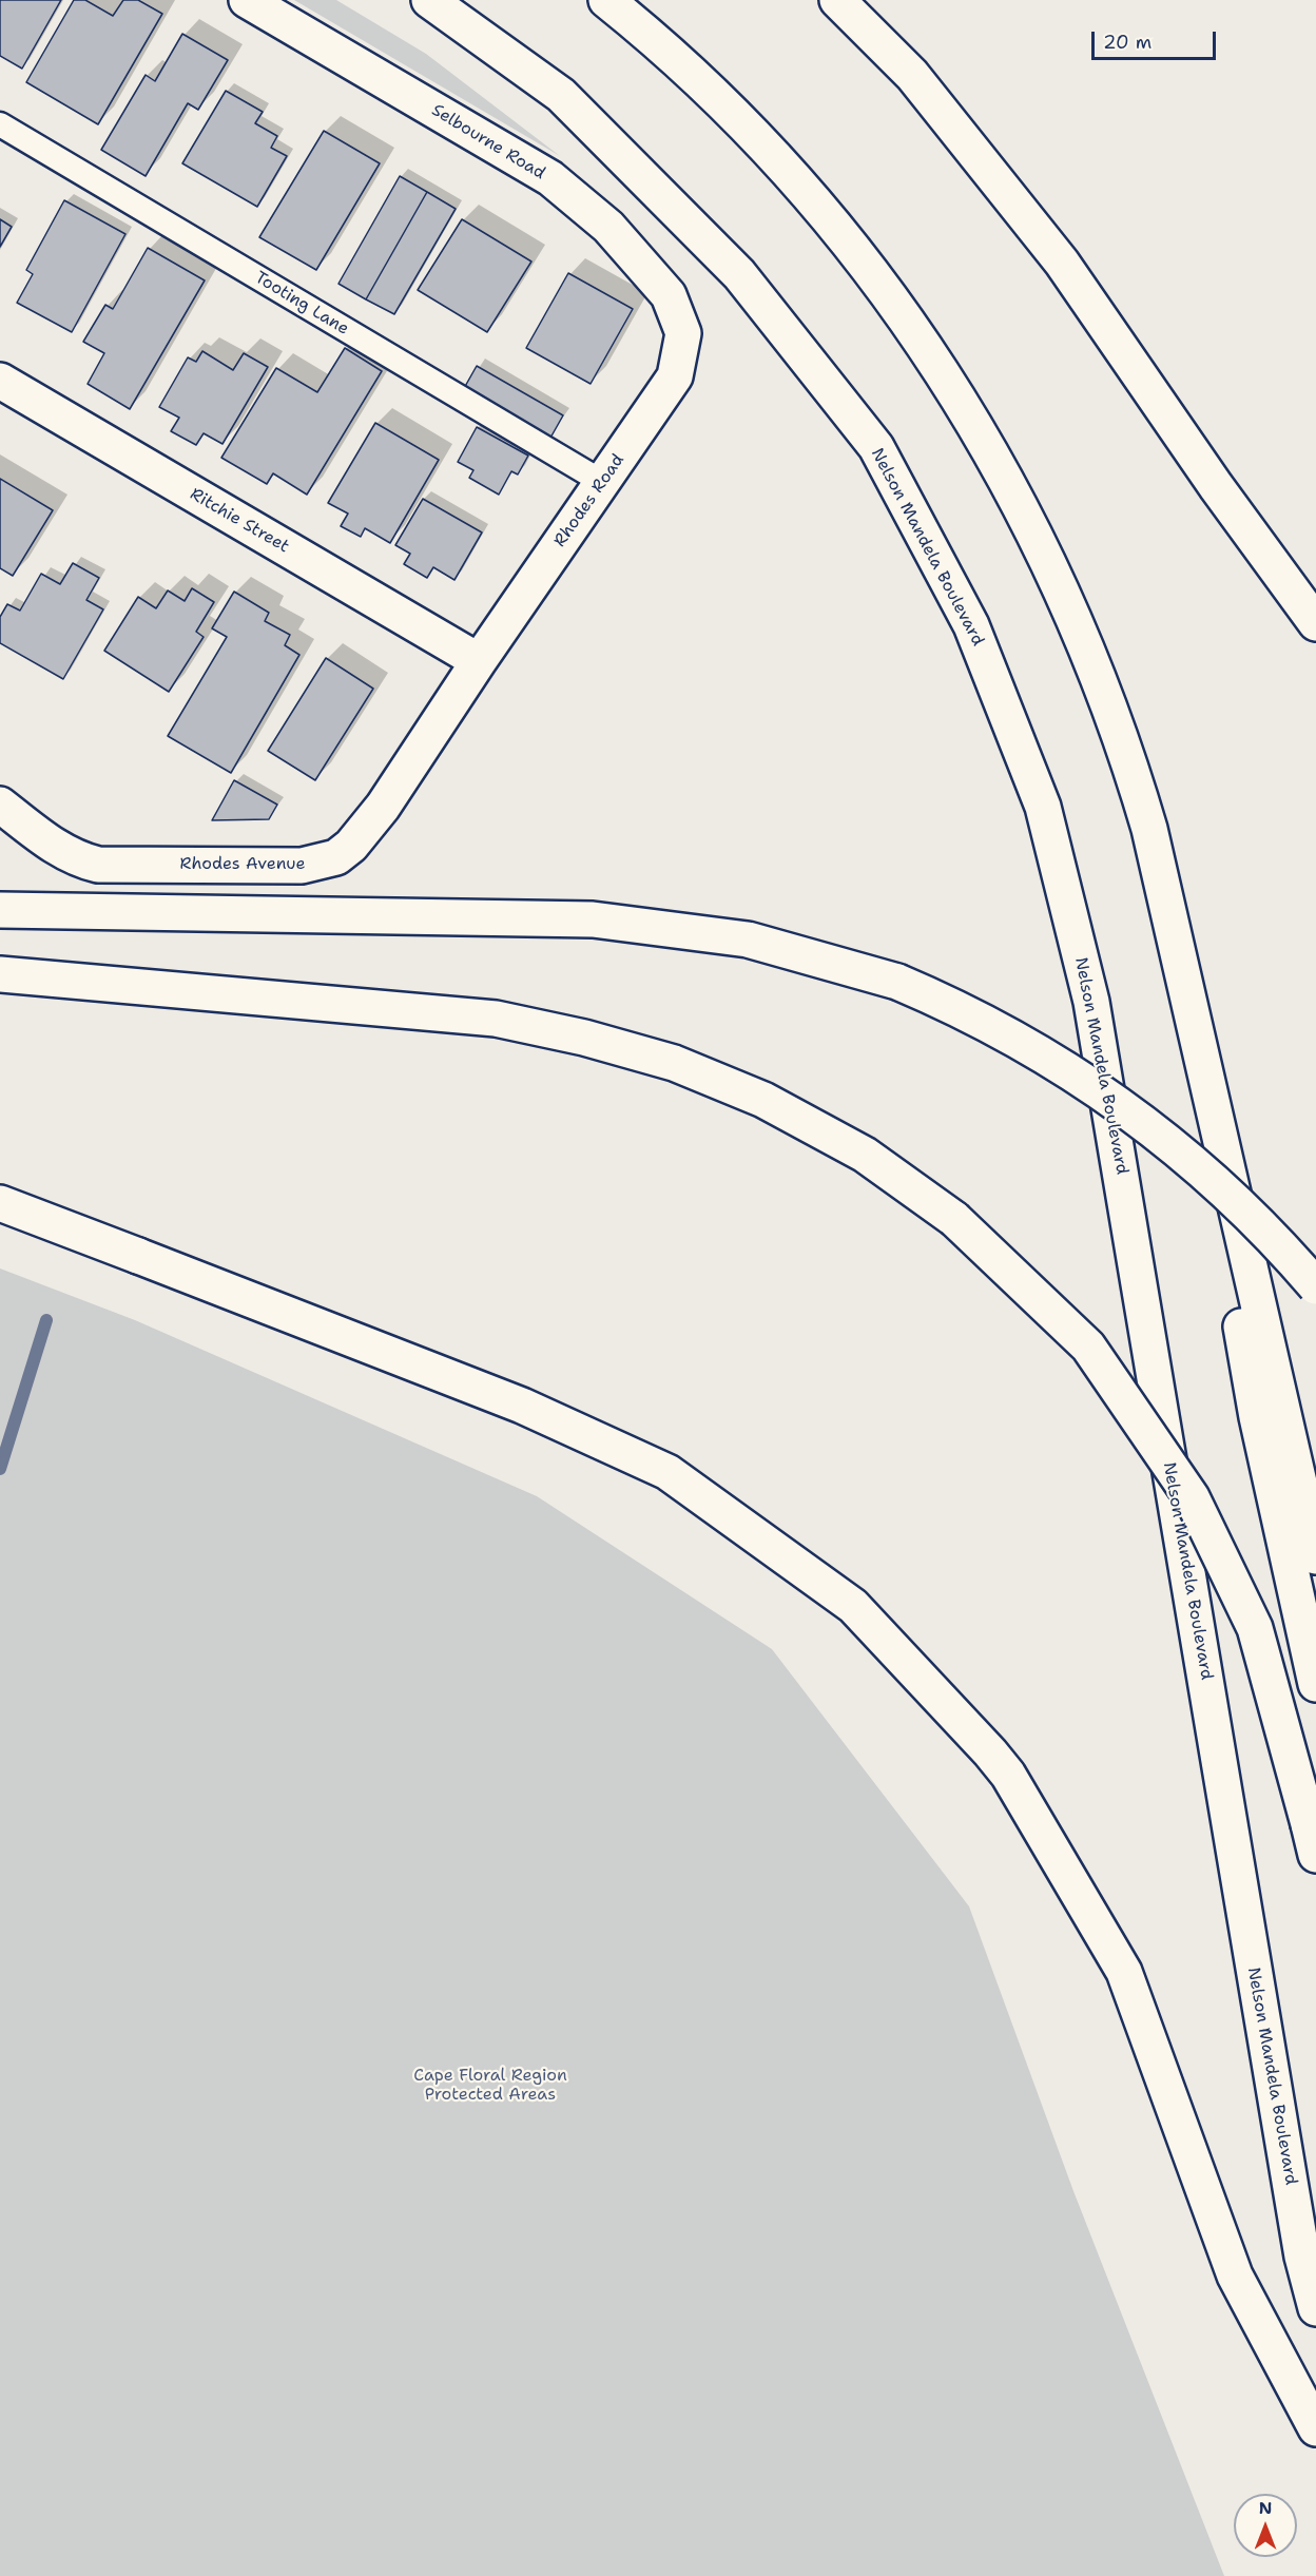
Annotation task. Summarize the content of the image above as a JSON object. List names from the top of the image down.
{
  "streets": {
    "main road": [
      "Selbourne Road",
      "Rhodes Road",
      "Ritchie Street",
      "Nelson Mandela Boulevard",
      "Rhodes Avenue"
    ],
    "lane": ["Tooting Lane"]
  },
  "crossings": [
    ["Selbourne Road", "Rhodes Road"],
    ["Tooting Lane", "Rhodes Road"],
    ["Rhodes Road", "Ritchie Street"],
    ["Rhodes Road", "Rhodes Avenue"],
    ["Ritchie Street", "Rhodes Avenue"]
  ],
  "parks": ["Cape Floral Region Protected Areas"],
  "scale_bar": "20 m",
  "north": "top"
}
